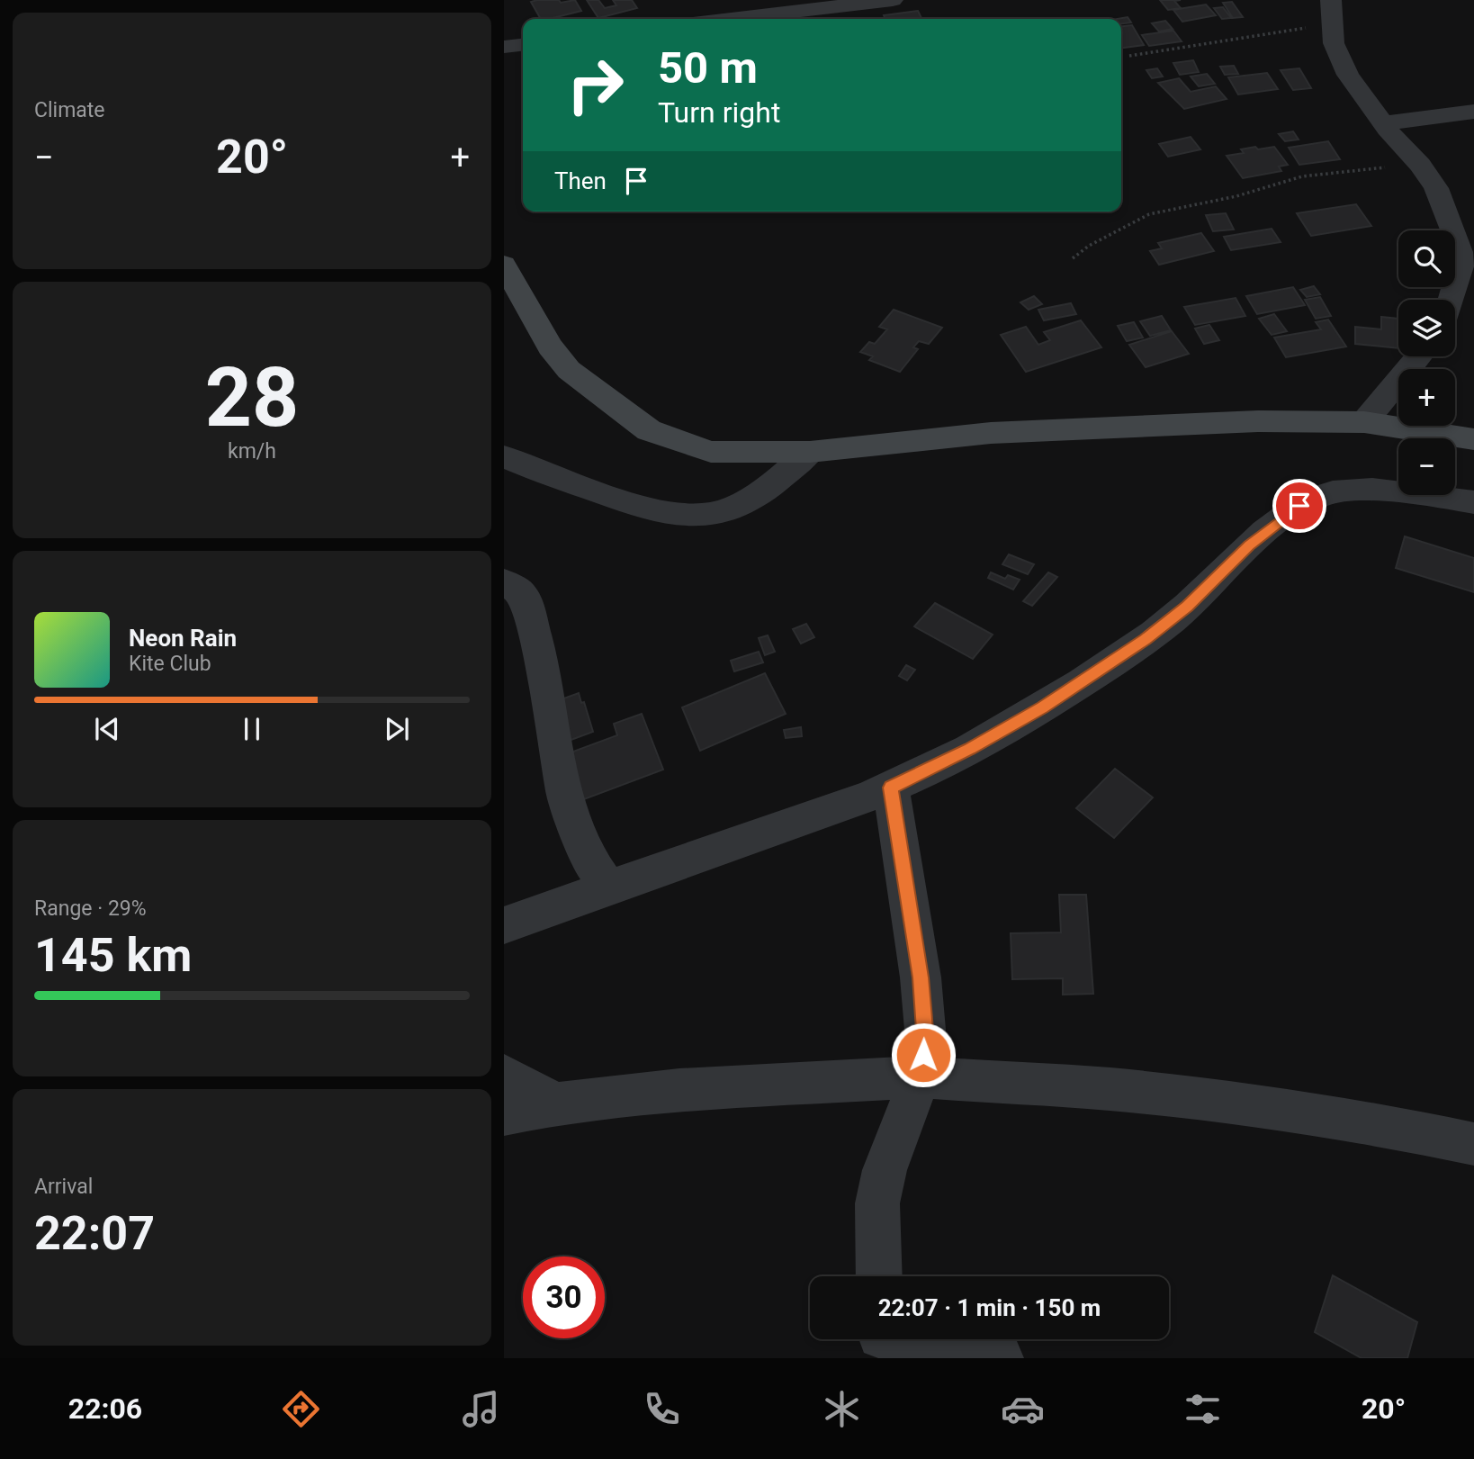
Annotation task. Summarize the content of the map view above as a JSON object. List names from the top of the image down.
{
  "page": {
    "tile": [
      "Climate",
      ["28", "km/h"],
      ["Range · 29%", "145 km"],
      ["Arrival", "22:07"]
    ],
    "turn": ["50 m", "Turn right"],
    "heat": ["−", "20°", "+"],
    "then": "Then",
    "map_buttons": ["+", "−"],
    "song": ["Neon Rain", "Kite Club"],
    "limit": "30",
    "trip": "22:07 · 1 min · 150 m",
    "tabs": ["22:06", "20°"]
  }
}
